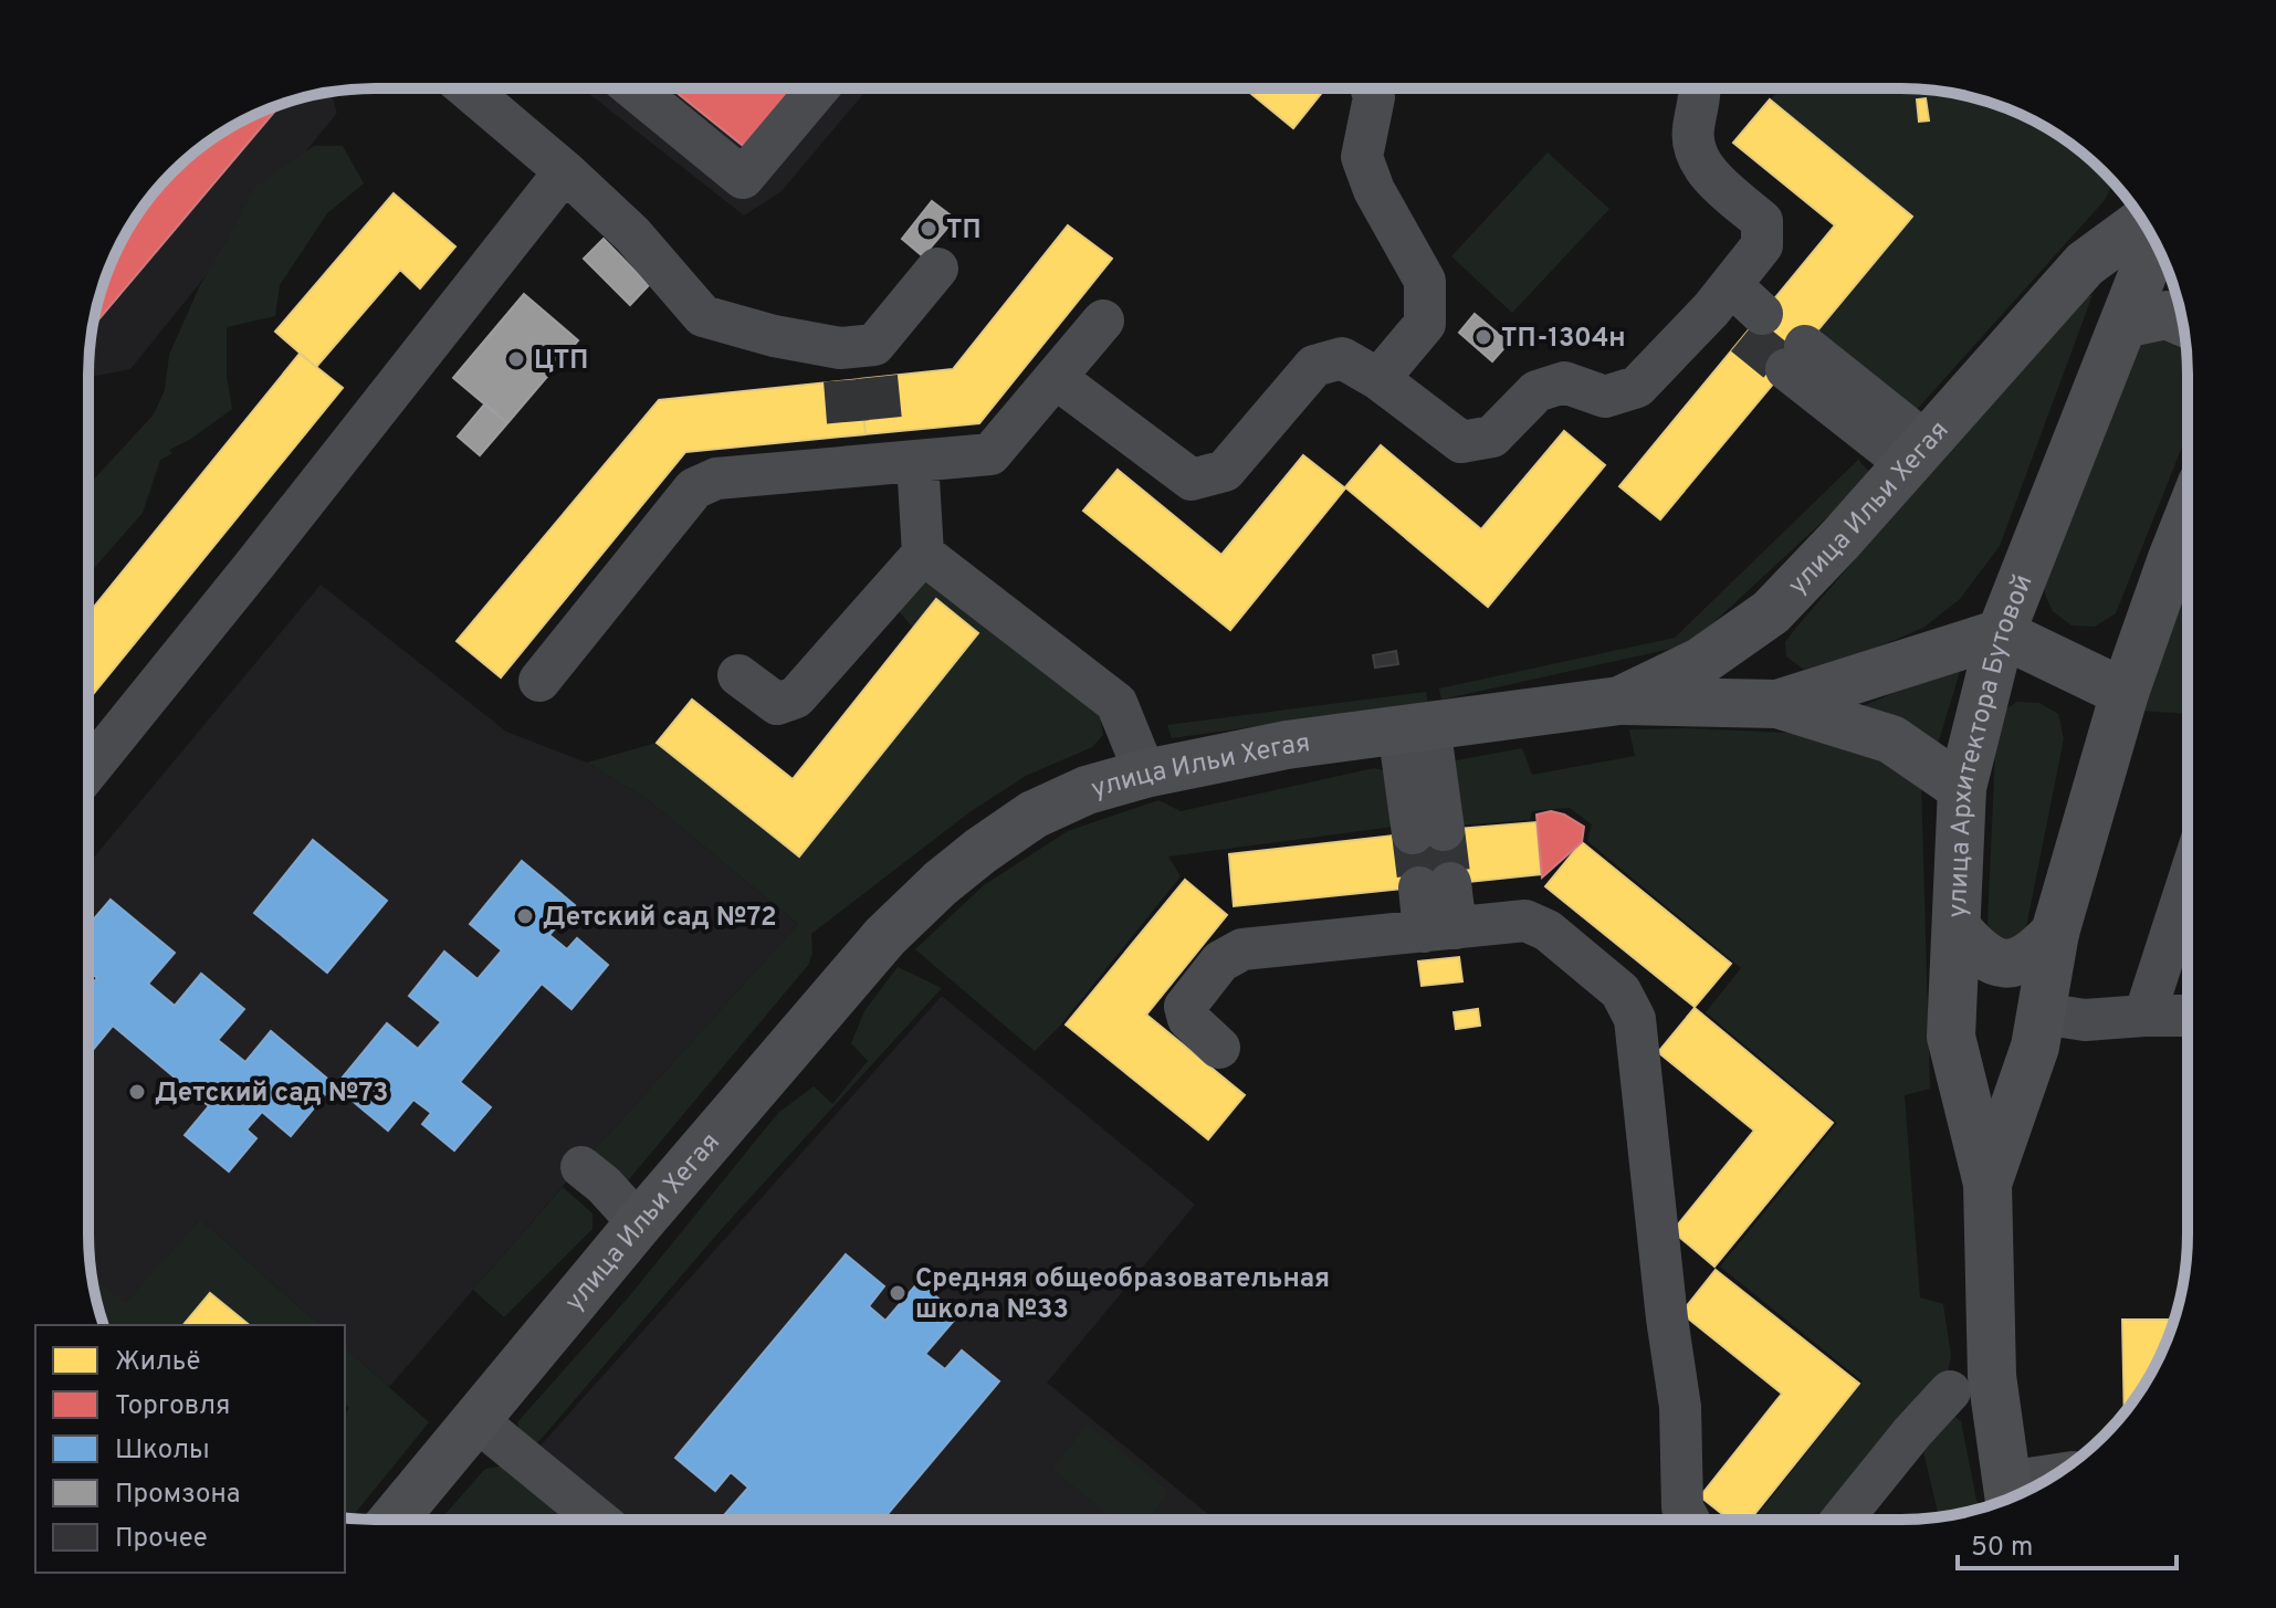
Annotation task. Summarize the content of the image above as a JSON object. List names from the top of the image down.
{
  "streets": {
    "main road": ["улица Ильи Хегая", "улица Архитектора Бутовой"]
  },
  "places": [
    "ТП",
    "ТП-1304н",
    "ЦТП",
    "Детский сад №72",
    "Детский сад №73",
    "Средняя общеобразовательная школа №33"
  ],
  "legend": [
    "Жильё",
    "Торговля",
    "Школы",
    "Промзона",
    "Прочее"
  ],
  "scale_bar": "50 m"
}
